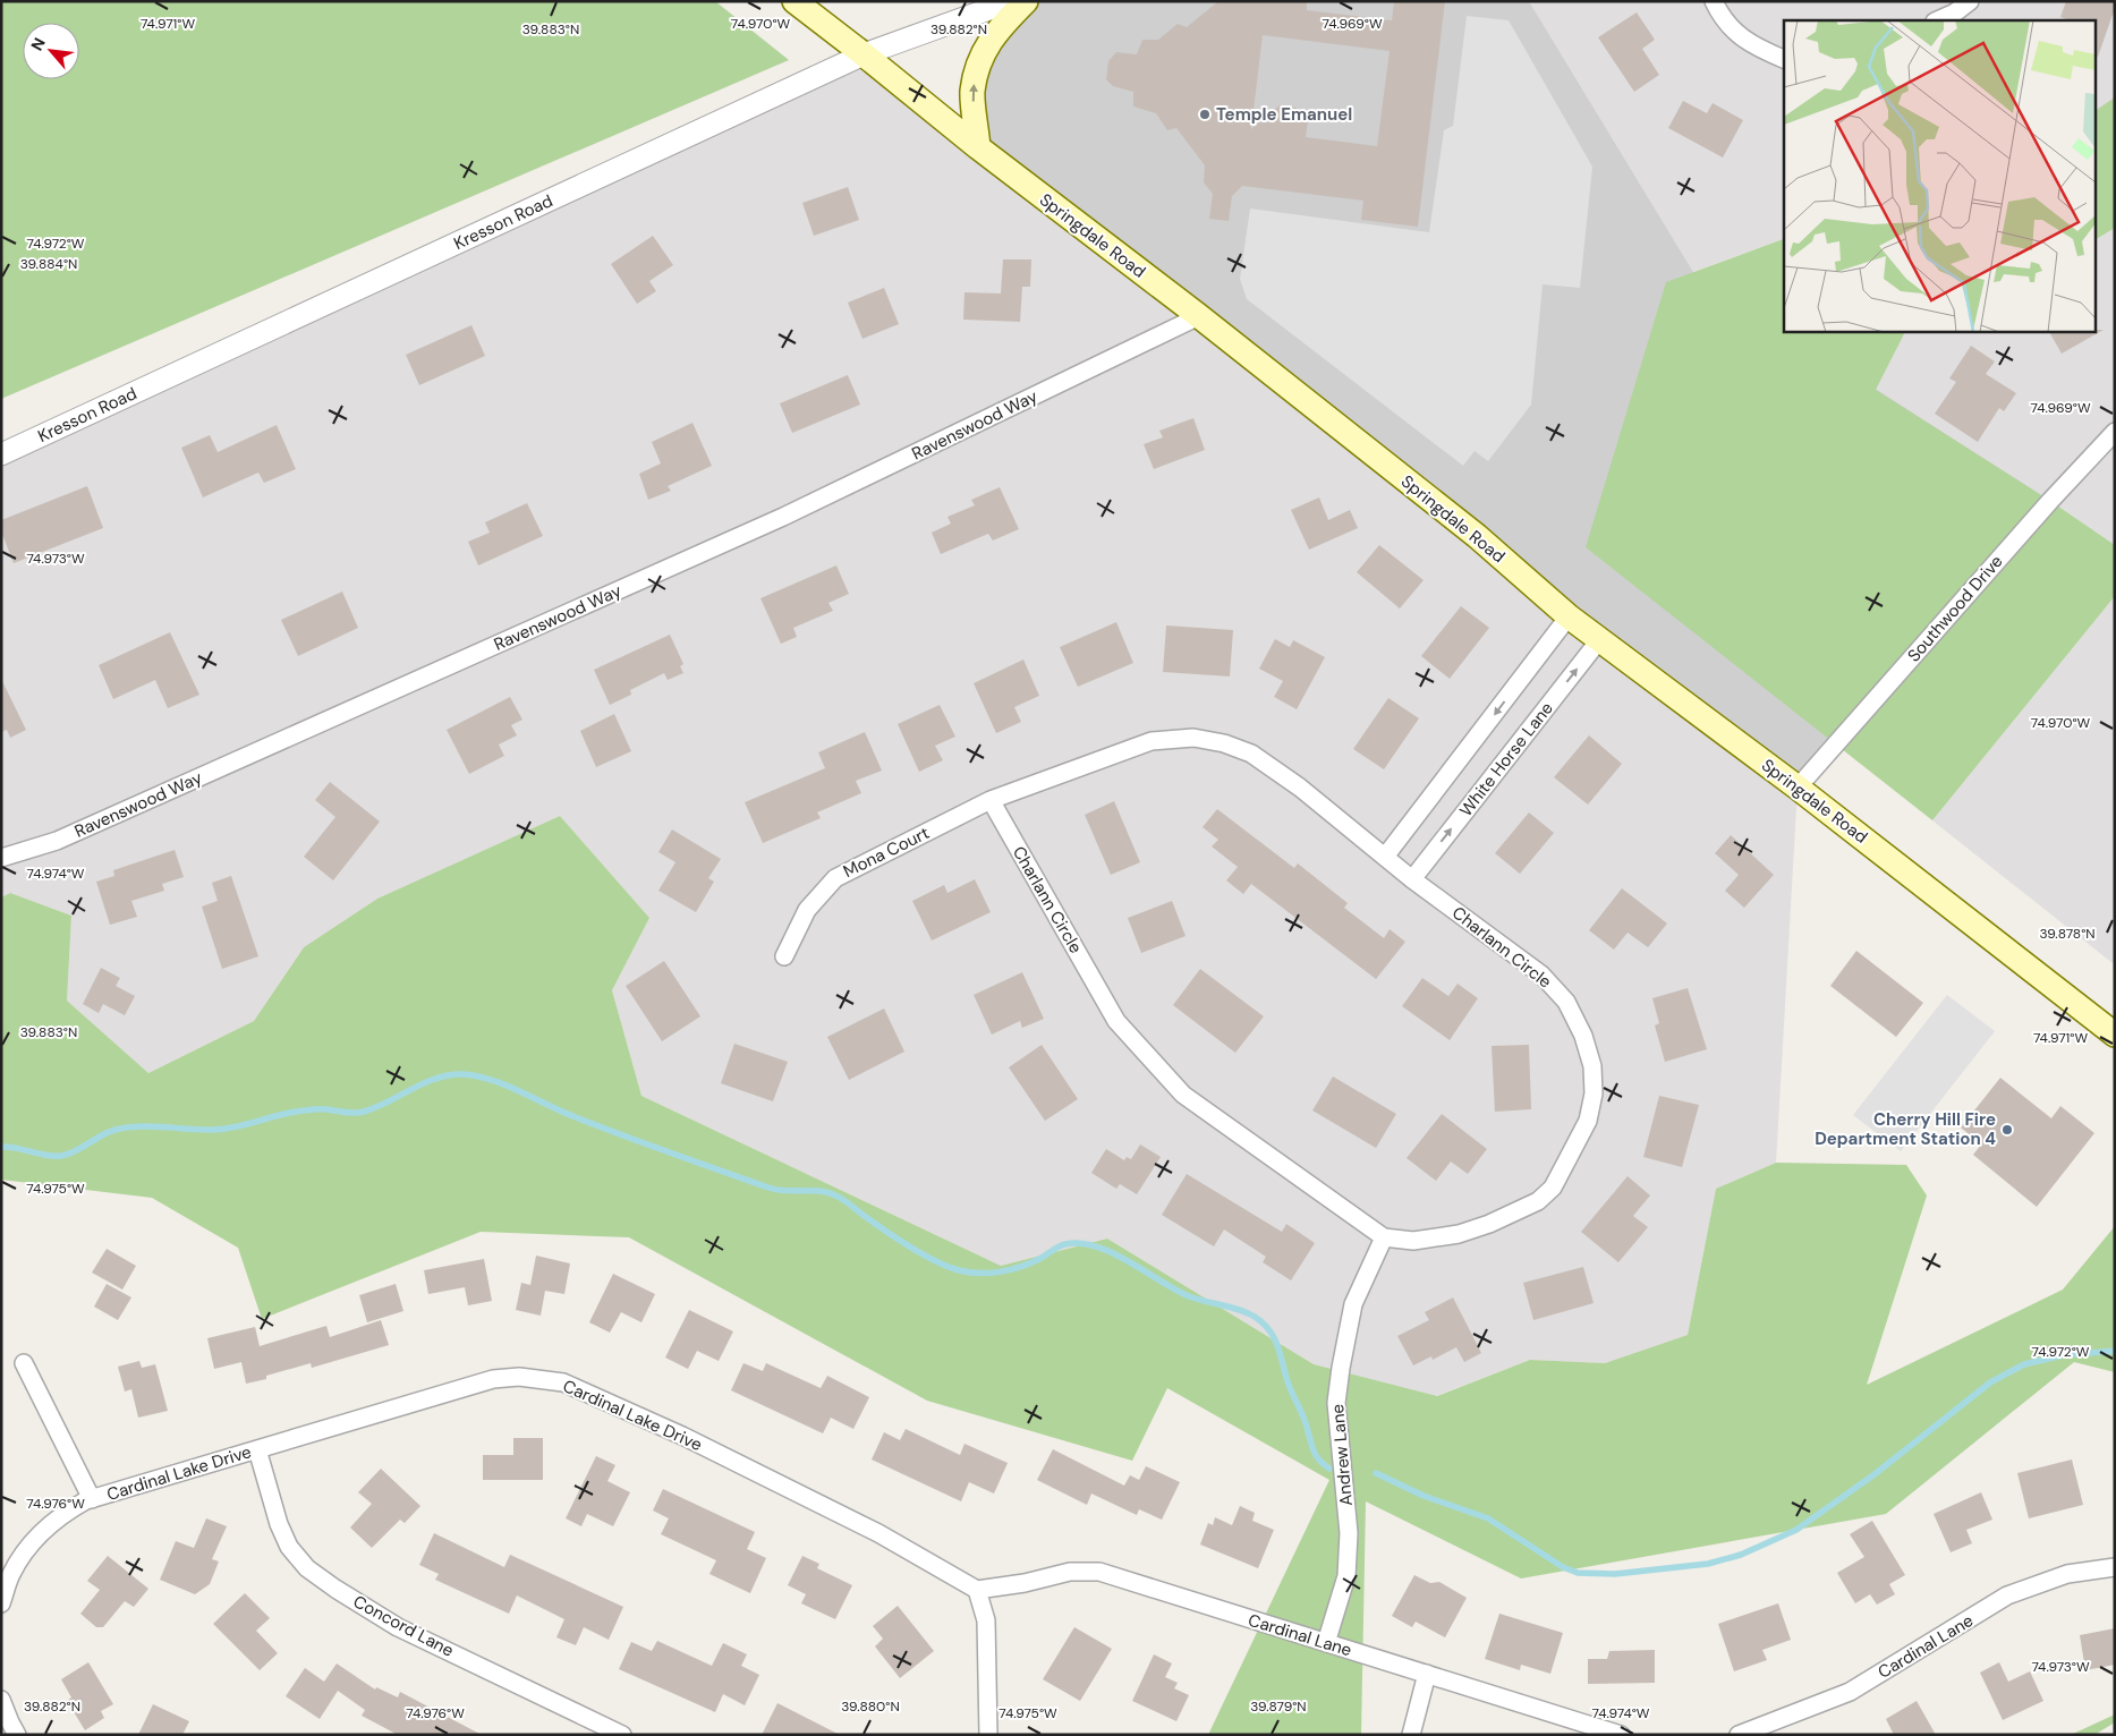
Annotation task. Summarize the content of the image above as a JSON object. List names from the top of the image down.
{
  "streets": {
    "main road": ["Springdale Road"],
    "street": [
      "Kresson Road",
      "Ravenswood Way",
      "Southwood Drive",
      "White Horse Lane",
      "Mona Court",
      "Charlann Circle",
      "Cardinal Lake Drive",
      "Andrew Lane",
      "Concord Lane",
      "Cardinal Lane"
    ]
  },
  "crossings": [
    ["Kresson Road", "Springdale Road"],
    ["Springdale Road", "Ravenswood Way"],
    ["Springdale Road", "Southwood Drive"],
    ["Springdale Road", "White Horse Lane"],
    ["White Horse Lane", "Charlann Circle"],
    ["Mona Court", "Charlann Circle"],
    ["Charlann Circle", "Andrew Lane"],
    ["Cardinal Lake Drive", "Concord Lane"],
    ["Cardinal Lake Drive", "Cardinal Lane"],
    ["Andrew Lane", "Cardinal Lane"]
  ],
  "places": ["Temple Emanuel", "Cherry Hill Fire Department Station 4"],
  "north": "top left",
  "coordinates": [
    "74.971°W",
    "74.970°W",
    "74.969°W",
    "39.883°N",
    "39.882°N",
    "74.972°W",
    "39.884°N",
    "74.973°W",
    "74.974°W",
    "39.878°N",
    "74.975°W",
    "74.976°W",
    "39.880°N",
    "39.879°N"
  ]
}
